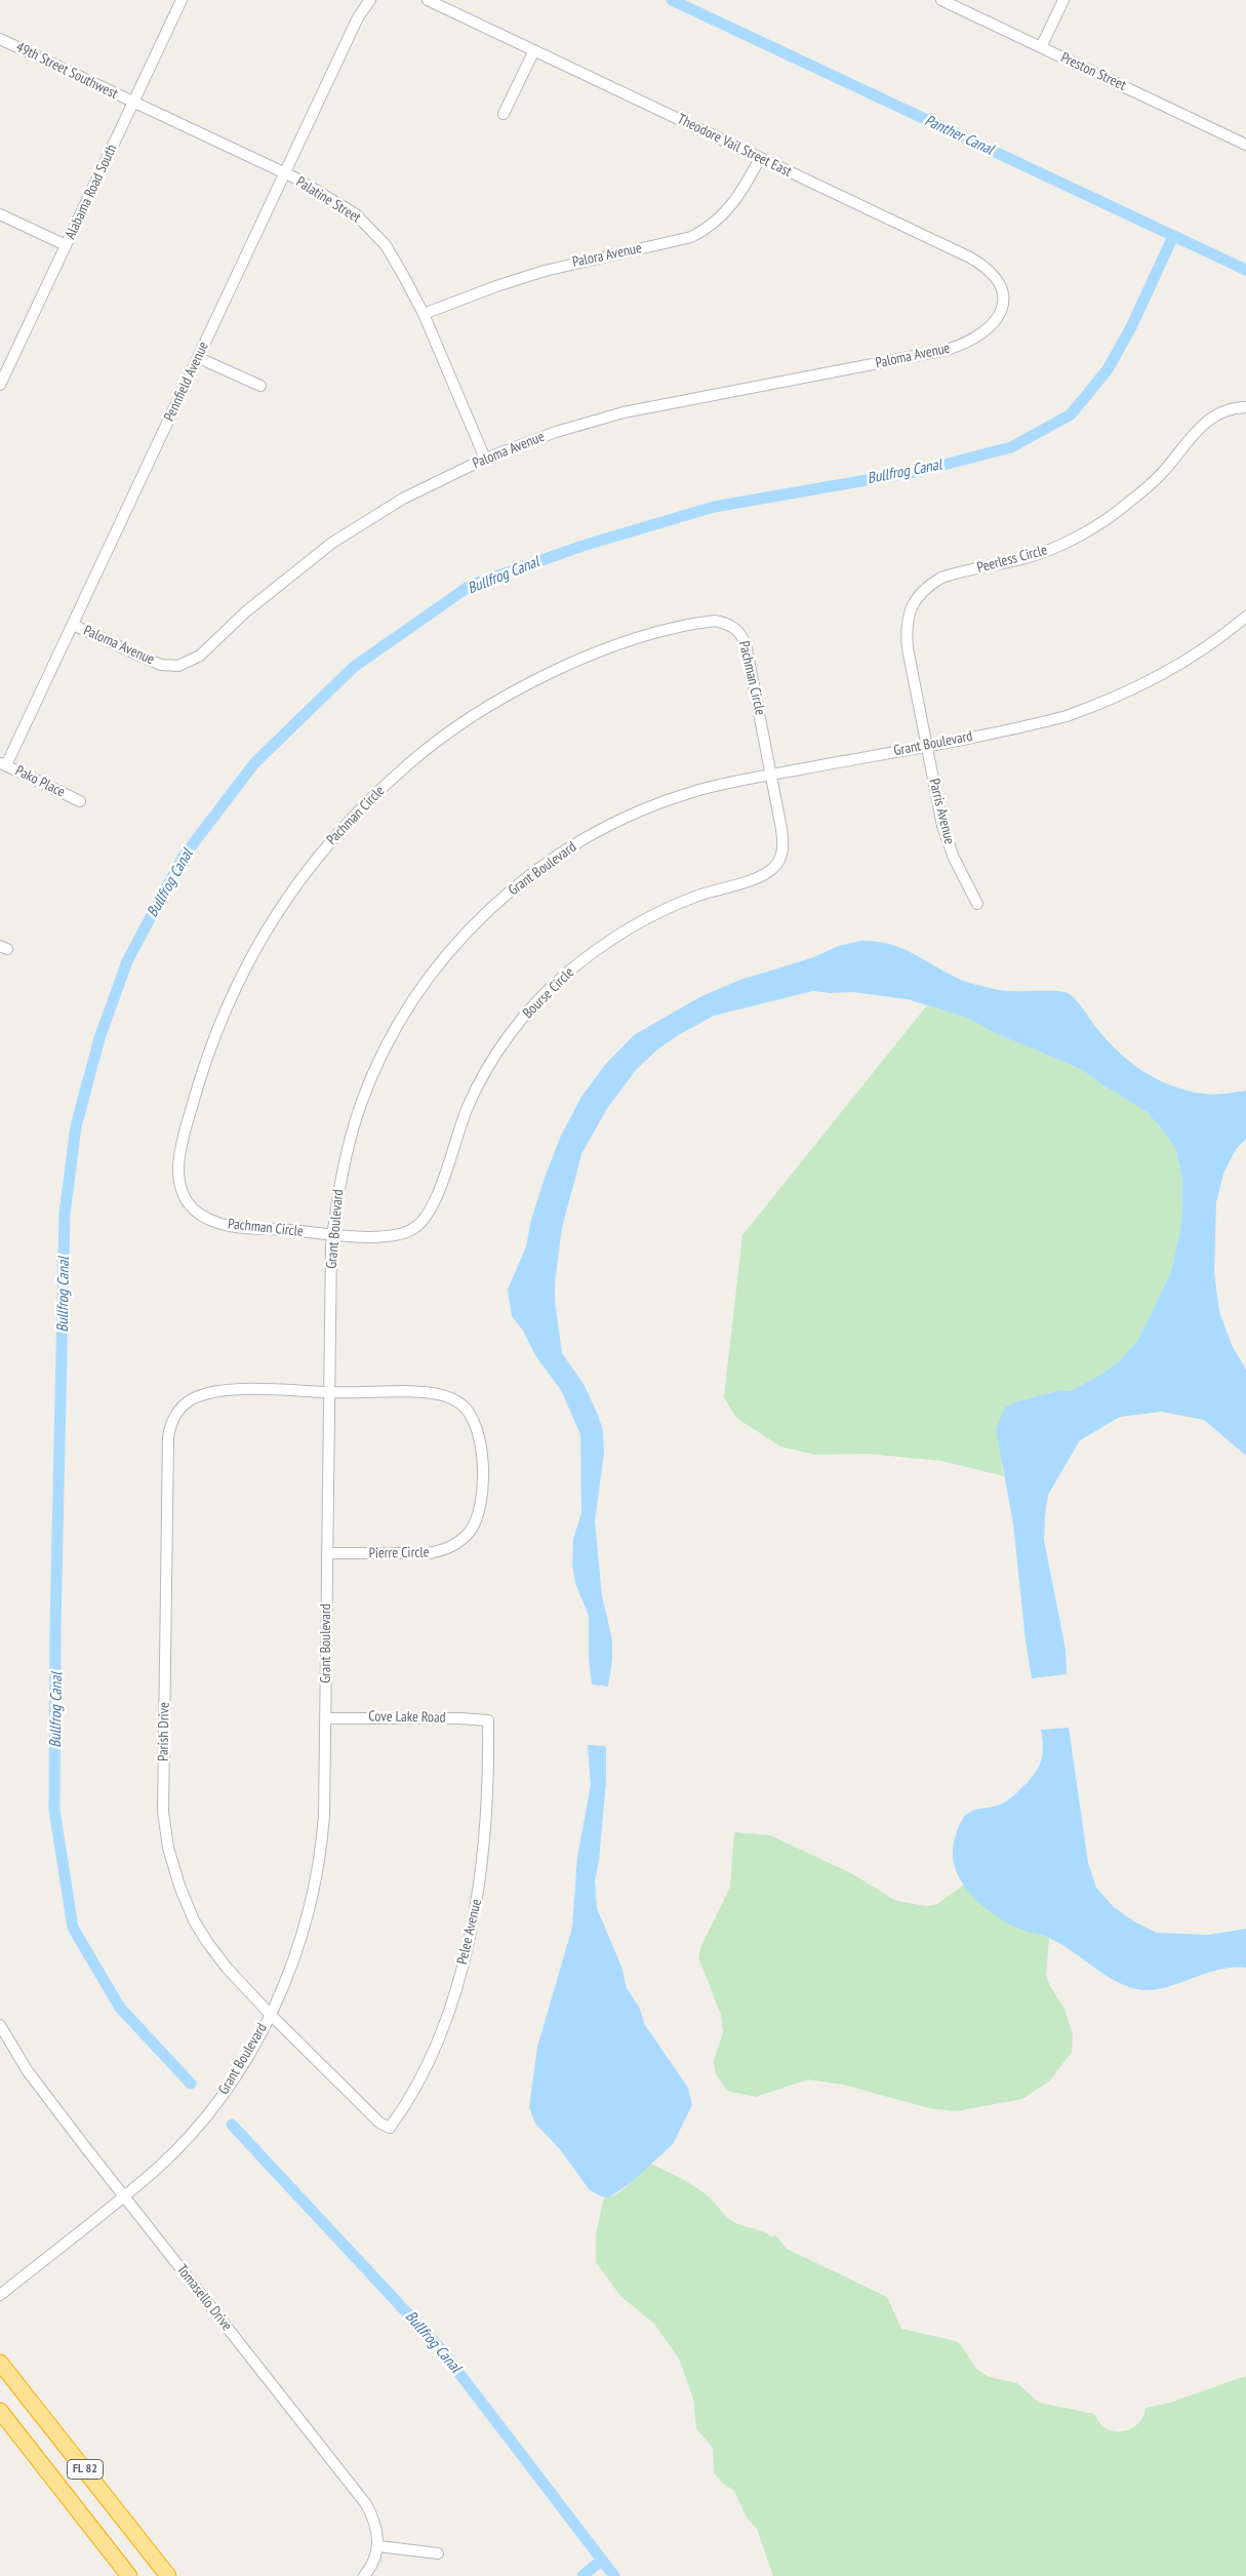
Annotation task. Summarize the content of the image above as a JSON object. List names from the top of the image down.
{
  "streets": {
    "highway": ["FL 82"],
    "street": [
      "49th Street Southwest",
      "Preston Street",
      "Theodore Vail Street East",
      "Alabama Road South",
      "Palatine Street",
      "Palora Avenue",
      "Paloma Avenue",
      "Pennfield Avenue",
      "Peerless Circle",
      "Pachman Circle",
      "Grant Boulevard",
      "Pako Place",
      "Parris Avenue",
      "Bourse Circle",
      "Pierre Circle",
      "Cove Lake Road",
      "Parish Drive",
      "Pelee Avenue",
      "Tomasello Drive"
    ]
  },
  "crossings": [
    ["49th Street Southwest", "Alabama Road South"],
    ["49th Street Southwest", "Palatine Street"],
    ["Theodore Vail Street East", "Palora Avenue"],
    ["Theodore Vail Street East", "Paloma Avenue"],
    ["Alabama Road South", "Palatine Street"],
    ["Palatine Street", "Palora Avenue"],
    ["Palatine Street", "Paloma Avenue"],
    ["Palatine Street", "Pennfield Avenue"],
    ["Paloma Avenue", "Pennfield Avenue"],
    ["Pennfield Avenue", "Pako Place"],
    ["Peerless Circle", "Grant Boulevard"],
    ["Peerless Circle", "Parris Avenue"],
    ["Pachman Circle", "Grant Boulevard"],
    ["Pachman Circle", "Bourse Circle"],
    ["Grant Boulevard", "Parris Avenue"],
    ["Grant Boulevard", "Bourse Circle"],
    ["Grant Boulevard", "Pierre Circle"],
    ["Grant Boulevard", "Cove Lake Road"],
    ["Grant Boulevard", "Parish Drive"],
    ["Grant Boulevard", "Tomasello Drive"],
    ["Pierre Circle", "Parish Drive"],
    ["Cove Lake Road", "Pelee Avenue"],
    ["Parish Drive", "Pelee Avenue"]
  ],
  "water": ["Panther Canal", "Bullfrog Canal"]
}
